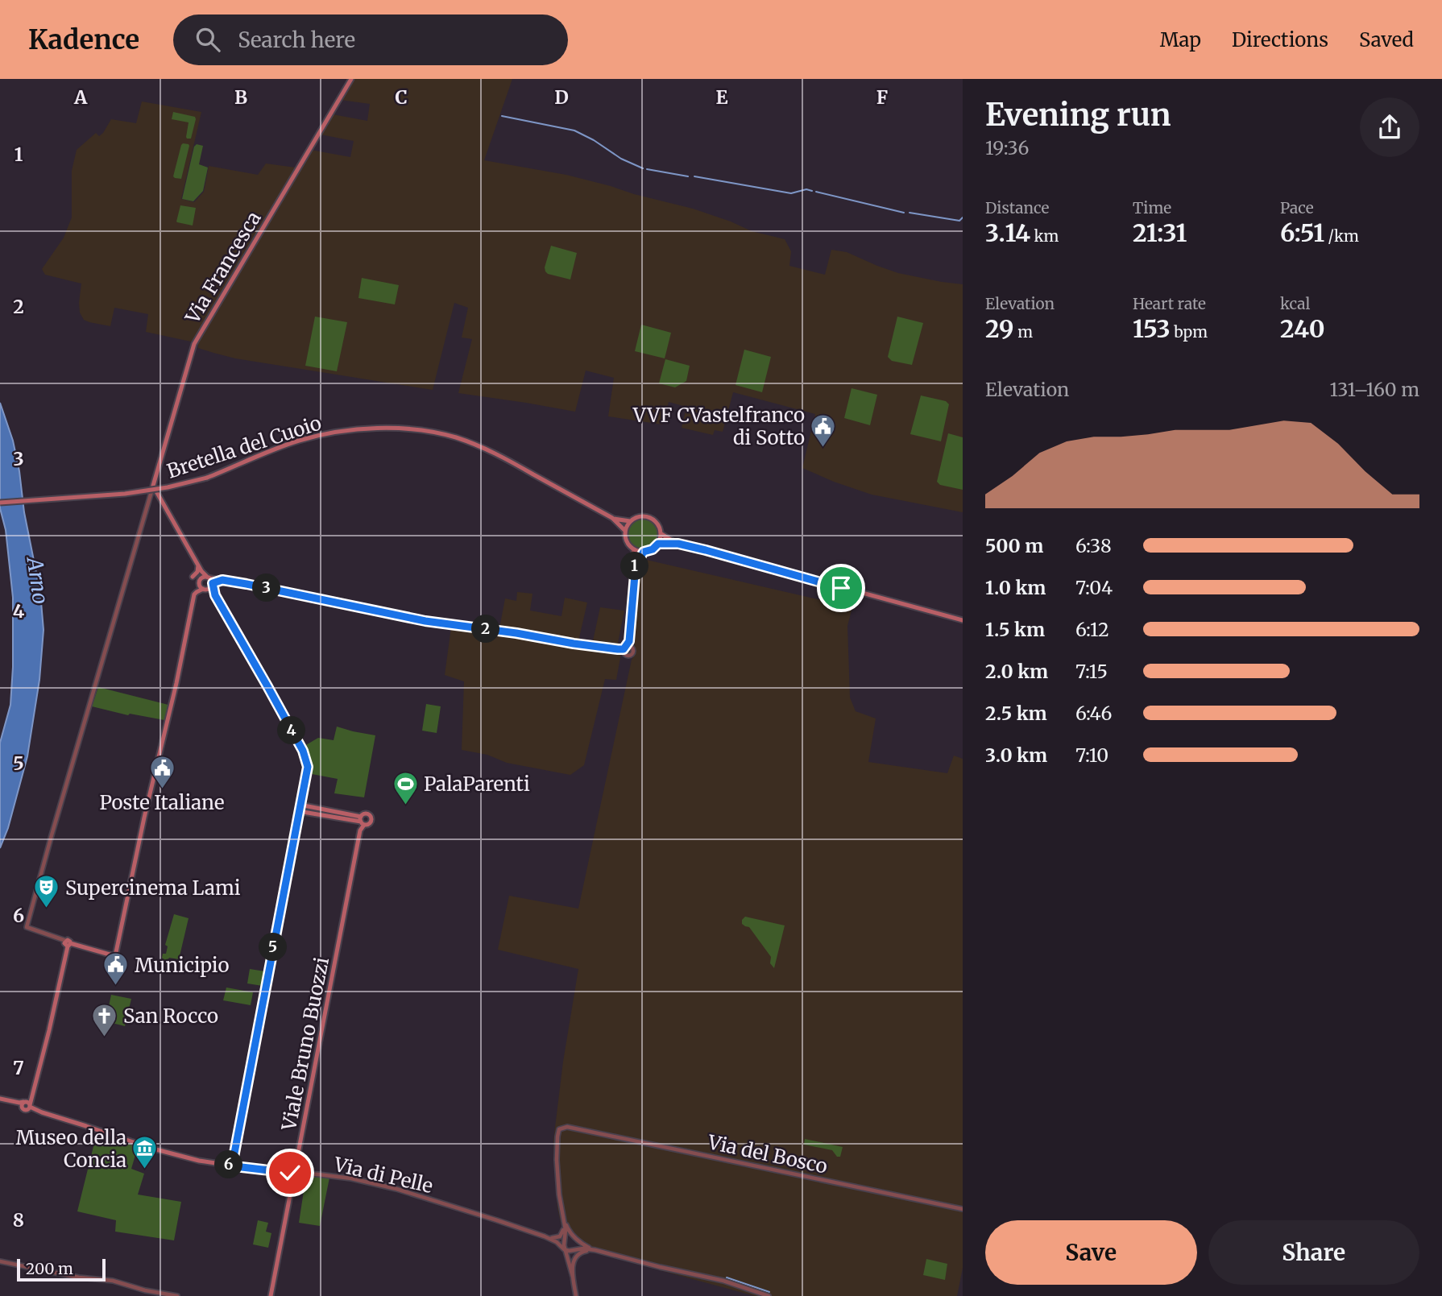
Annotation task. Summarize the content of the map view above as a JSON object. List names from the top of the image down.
{
  "streets": {
    "main road": [
      "Via Francesca",
      "Bretella del Cuoio",
      "Viale Bruno Buozzi",
      "Via di Pelle"
    ],
    "street": ["Via del Bosco"]
  },
  "crossings": [
    ["Viale Bruno Buozzi", "Via di Pelle"]
  ],
  "water": ["Arno"],
  "places": {
    "public building": ["VVF CVastelfranco di Sotto", "Poste Italiane", "Municipio"],
    "sports": ["PalaParenti"],
    "theatre": ["Supercinema Lami"],
    "church": ["San Rocco"],
    "museum": ["Museo della Concia"]
  },
  "scale_bar": "200 m",
  "page": {
    "header": "Kadence",
    "search": "Search here",
    "nav": ["Map", "Directions", "Saved"],
    "heading": ["Evening run", "19:36"],
    "stats": [
      ["Distance", "3.14 km"],
      ["Time", "21:31"],
      ["Pace", "6:51 /km"],
      ["Elevation", "29 m"],
      ["Heart rate", "153 bpm"],
      ["kcal", "240"]
    ],
    "chart": ["Elevation", "131–160 m"],
    "list": [
      {
        "name": "500 m",
        "note": "6:38"
      },
      {
        "name": "1.0 km",
        "note": "7:04"
      },
      {
        "name": "1.5 km",
        "note": "6:12"
      },
      {
        "name": "2.0 km",
        "note": "7:15"
      },
      {
        "name": "2.5 km",
        "note": "6:46"
      },
      {
        "name": "3.0 km",
        "note": "7:10"
      }
    ],
    "pins": [
      "1",
      "3",
      "2",
      "4",
      "5",
      "6"
    ],
    "buttons": ["Save", "Share"],
    "scale": "200 m"
  },
  "grid": {
    "columns": [
      "A",
      "B",
      "C",
      "D",
      "E",
      "F"
    ],
    "rows": [
      "1",
      "2",
      "3",
      "4",
      "5",
      "6",
      "7",
      "8"
    ]
  }
}
